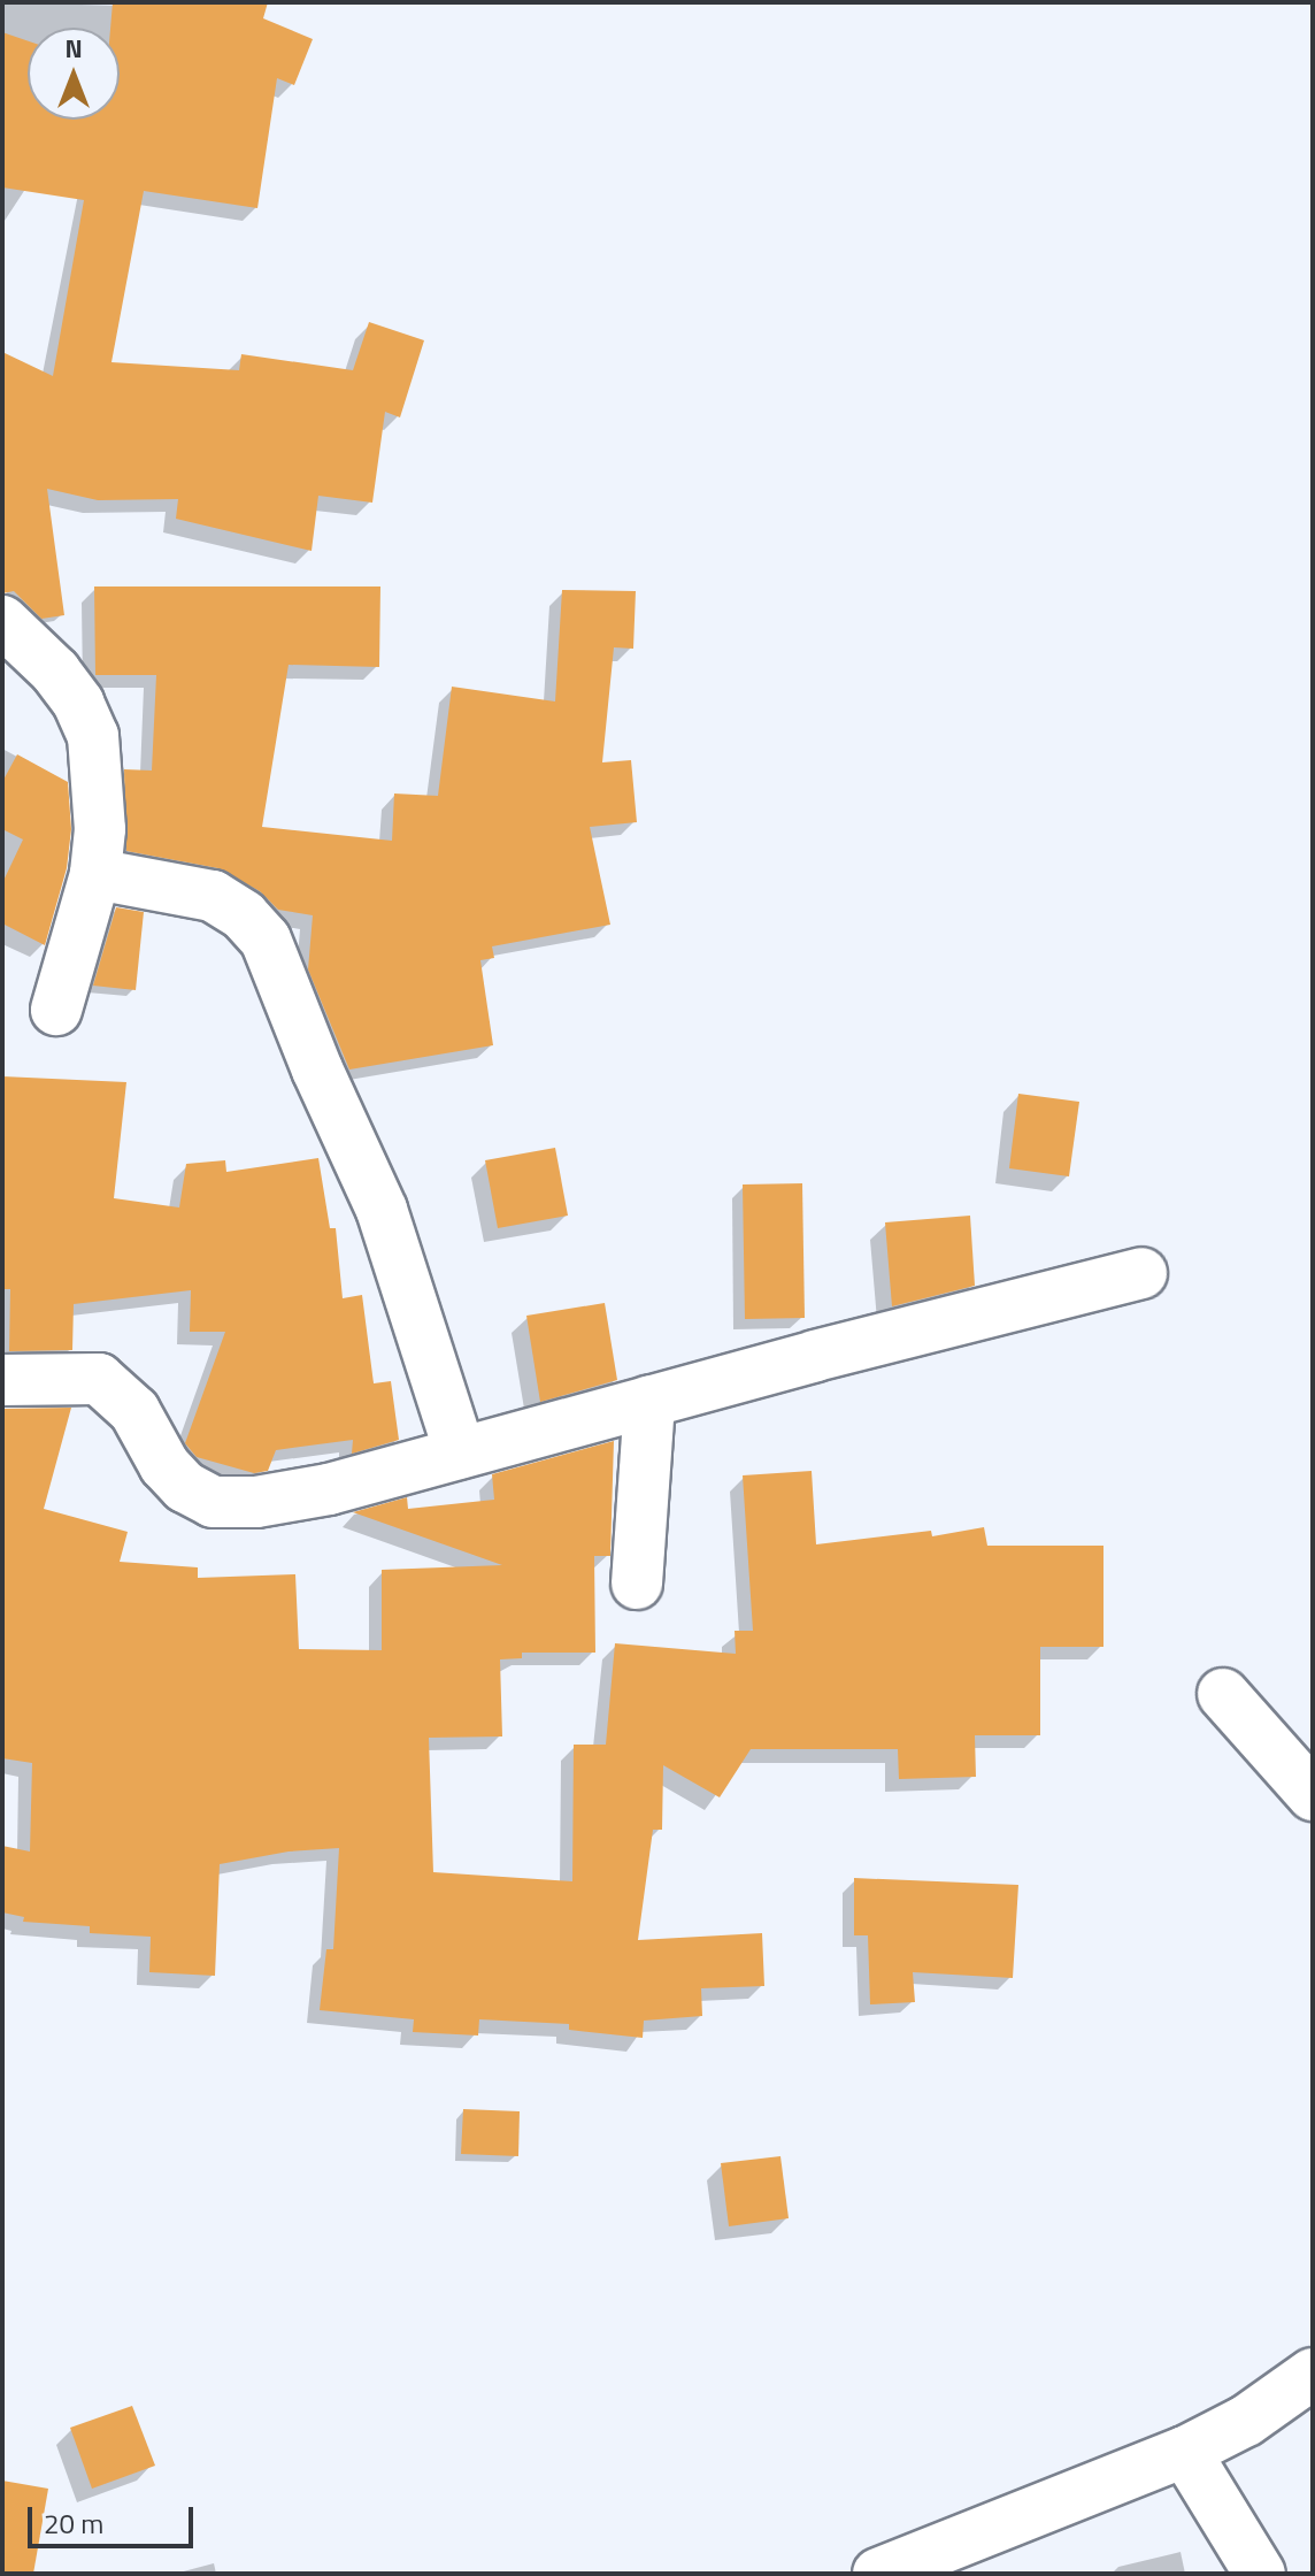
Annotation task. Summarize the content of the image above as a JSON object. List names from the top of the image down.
{
  "scale_bar": "20 m",
  "north": "top"
}
